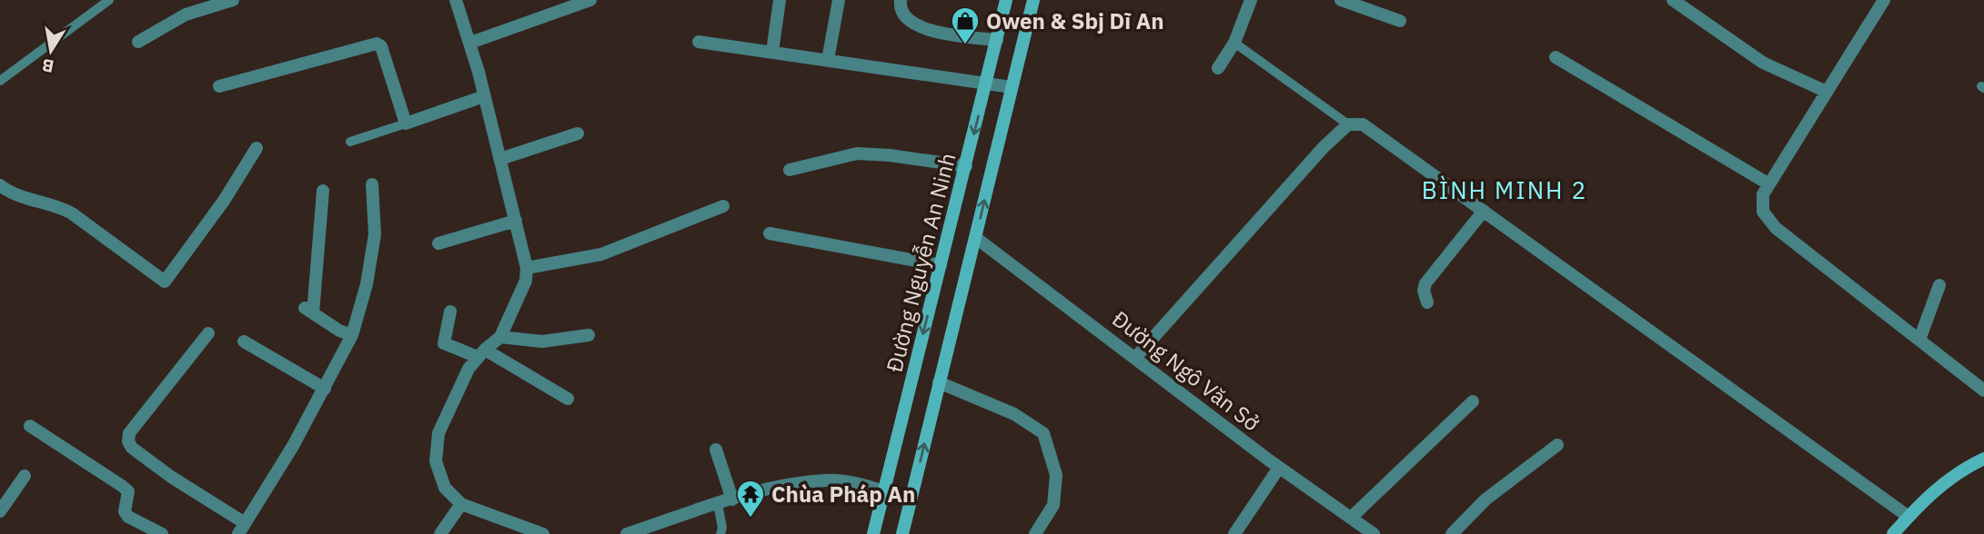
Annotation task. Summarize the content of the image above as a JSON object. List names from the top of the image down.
{
  "streets": {
    "main road": ["Đường Nguyễn An Ninh"],
    "street": ["Đường Ngô Văn Sở"]
  },
  "crossings": [
    ["Đường Nguyễn An Ninh", "Đường Ngô Văn Sở"]
  ],
  "districts": ["BÌNH MINH 2"],
  "places": {
    "shop": ["Owen & Sbj Dĩ An"],
    "temple": ["Chùa Pháp An"]
  },
  "north": "bottom"
}
